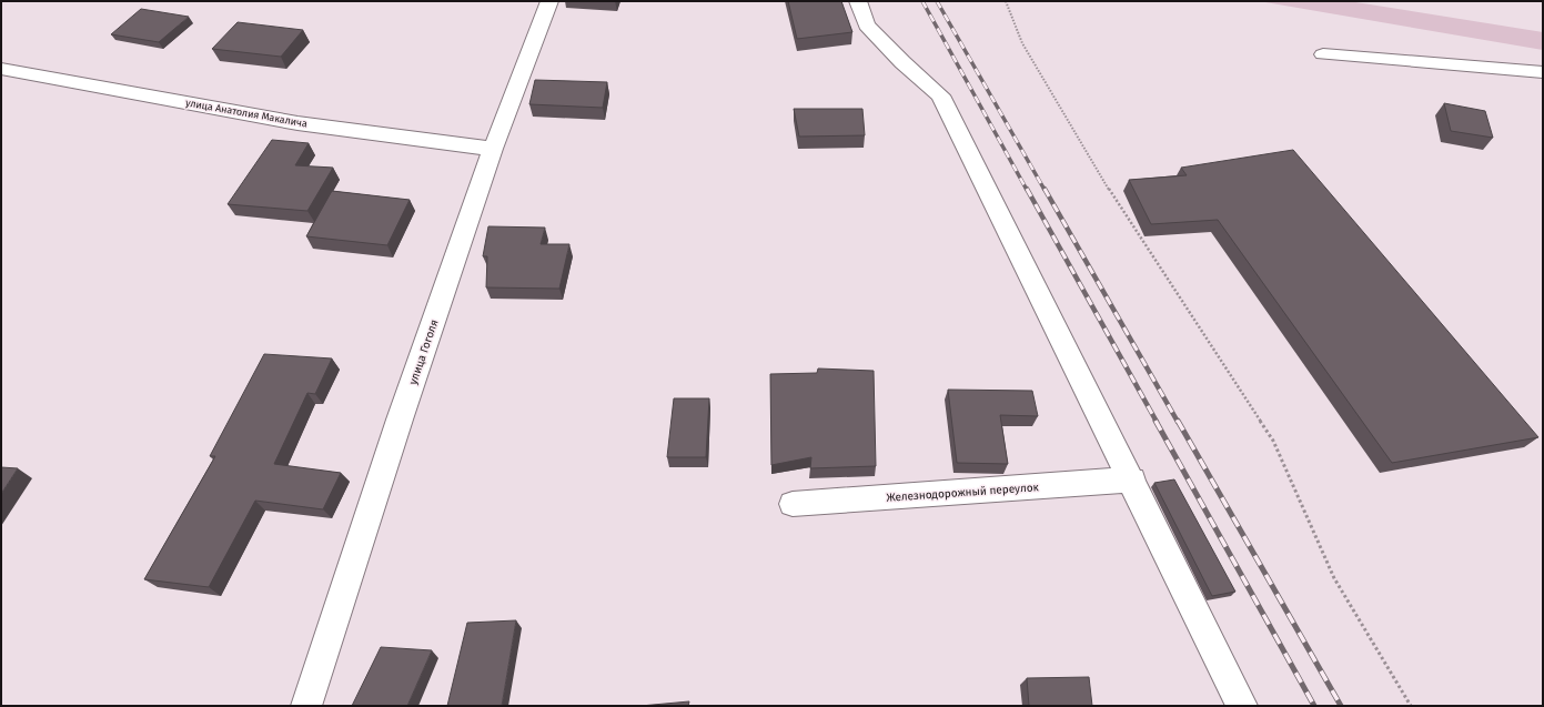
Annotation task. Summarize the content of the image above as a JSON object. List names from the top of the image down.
{
  "streets": {
    "street": ["улица Анатолия Макалича", "улица Гоголя", "Железнодорожный переулок"]
  },
  "crossings": [
    ["улица Анатолия Макалича", "улица Гоголя"]
  ]
}
